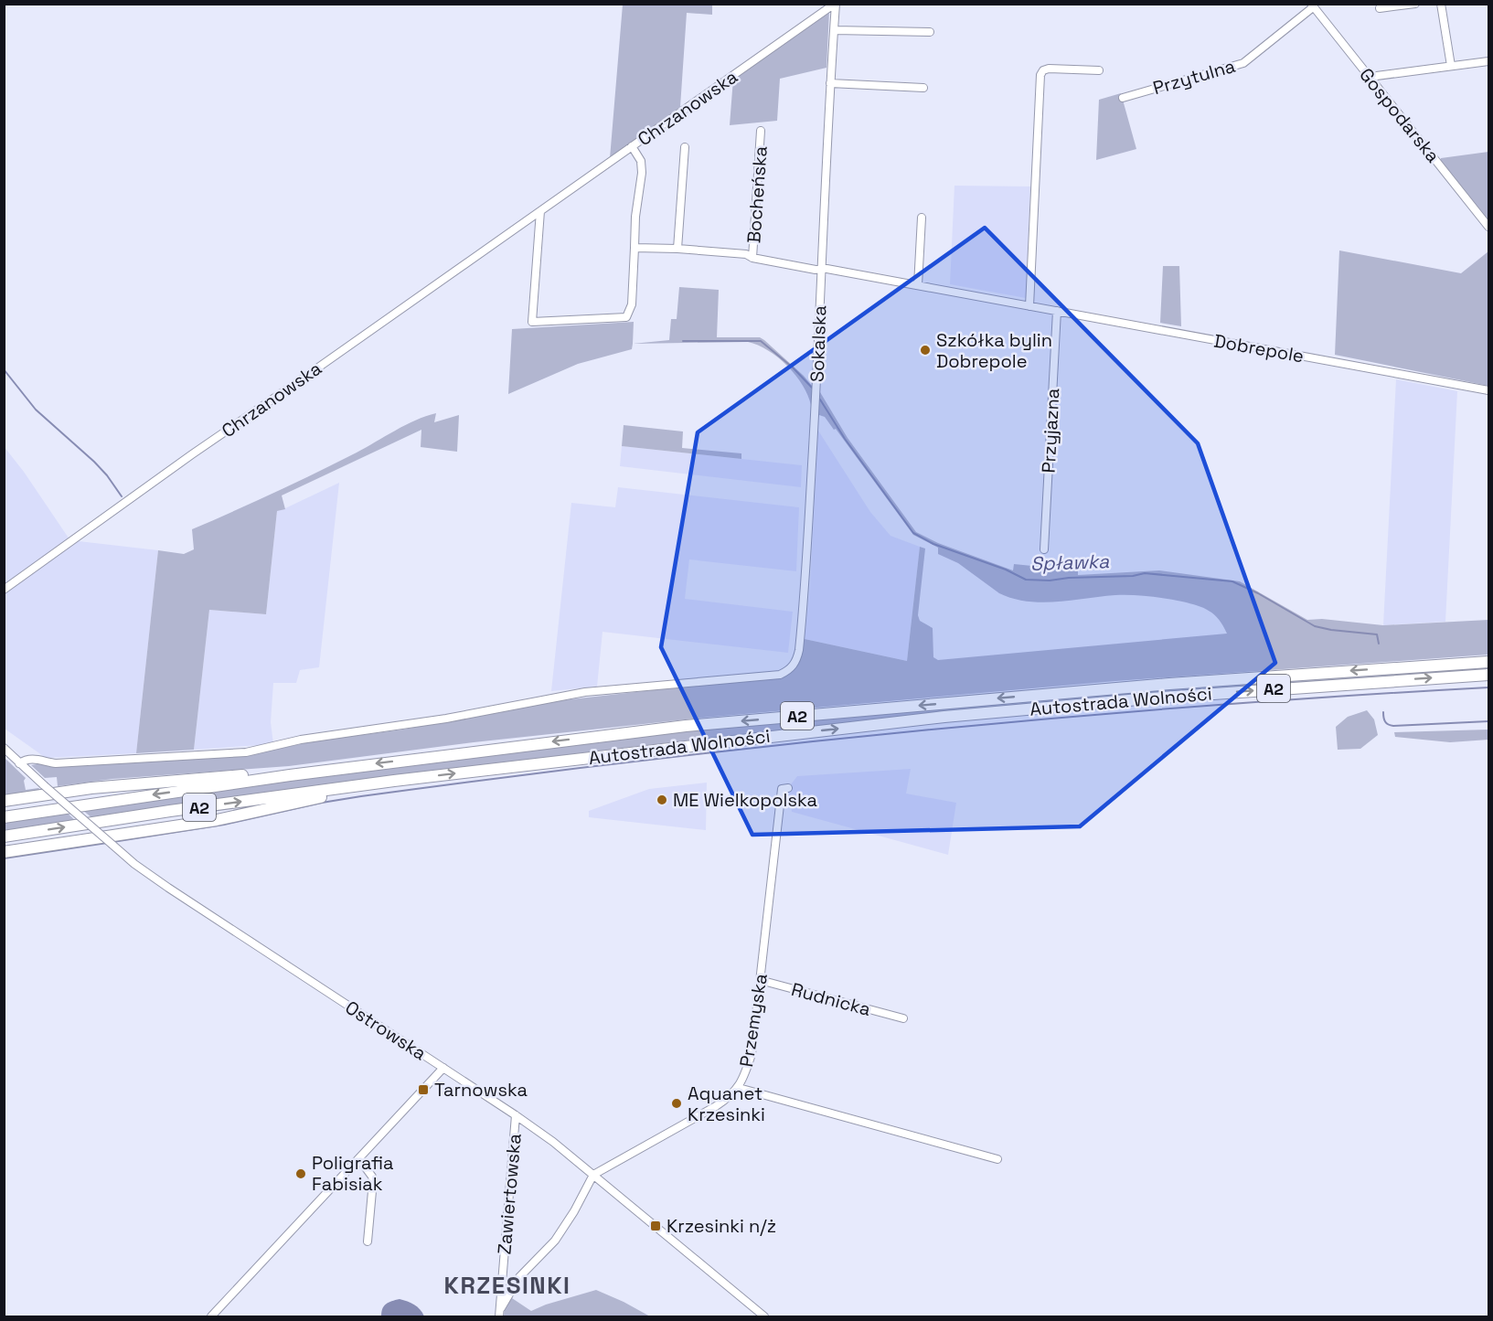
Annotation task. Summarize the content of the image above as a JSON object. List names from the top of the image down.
{
  "streets": {
    "highway": ["A2", "Autostrada Wolności"],
    "street": [
      "Przytulna",
      "Chrzanowska",
      "Gospodarska",
      "Bocheńska",
      "Sokalska",
      "Dobrepole",
      "Przyjazna",
      "Rudnicka",
      "Przemyska",
      "Ostrowska",
      "Zawiertowska"
    ]
  },
  "crossings": [
    ["Przytulna", "Gospodarska"],
    ["Chrzanowska", "Sokalska"],
    ["Bocheńska", "Sokalska"],
    ["Bocheńska", "Dobrepole"],
    ["Sokalska", "Dobrepole"],
    ["Sokalska", "Ostrowska"],
    ["Dobrepole", "Przyjazna"],
    ["Rudnicka", "Przemyska"],
    ["Przemyska", "Ostrowska"],
    ["Ostrowska", "Zawiertowska"]
  ],
  "districts": ["KRZESINKI"],
  "water": ["Spławka"],
  "places": {
    "other": [
      "Szkółka bylin Dobrepole",
      "ME Wielkopolska",
      "Aquanet Krzesinki",
      "Poligrafia Fabisiak"
    ],
    "transit": ["Tarnowska", "Krzesinki n/ż"]
  }
}
